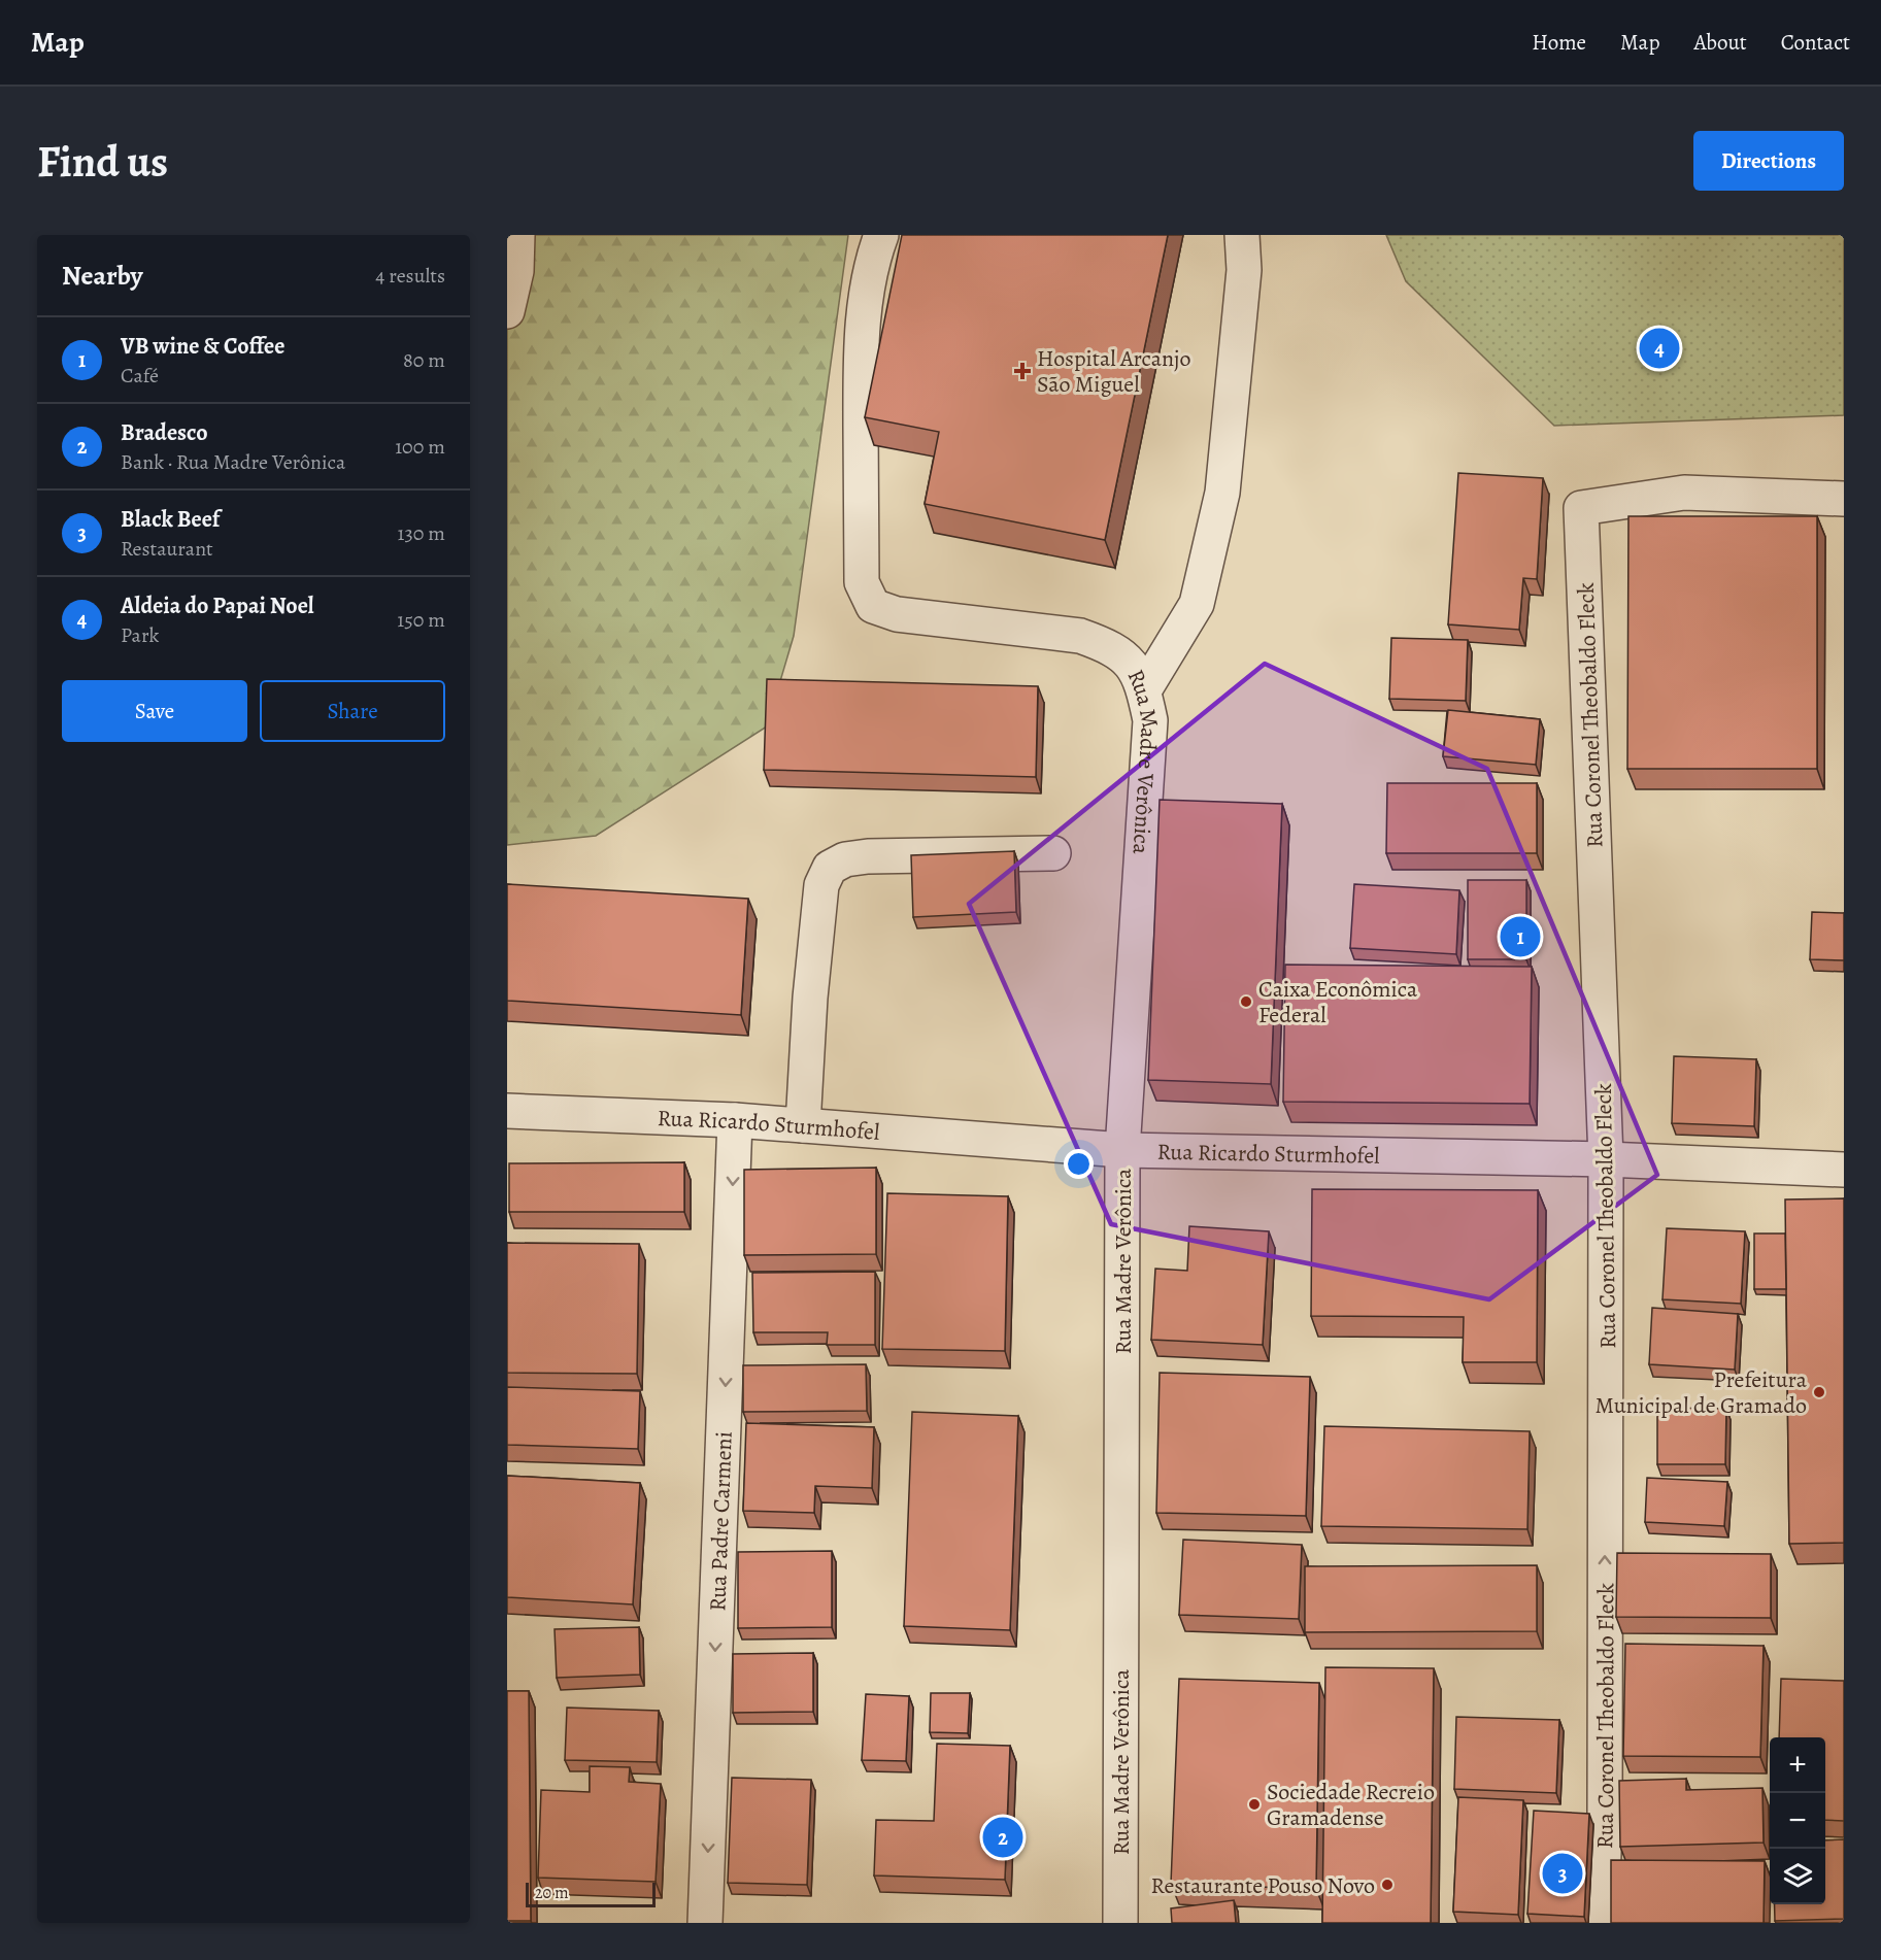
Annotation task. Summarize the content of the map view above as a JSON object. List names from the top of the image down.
{
  "streets": {
    "street": [
      "Rua Coronel Theobaldo Fleck",
      "Rua Madre Verônica",
      "Rua Ricardo Sturmhofel",
      "Rua Padre Carmeni"
    ]
  },
  "crossings": [
    ["Rua Coronel Theobaldo Fleck", "Rua Ricardo Sturmhofel"],
    ["Rua Madre Verônica", "Rua Ricardo Sturmhofel"],
    ["Rua Ricardo Sturmhofel", "Rua Padre Carmeni"]
  ],
  "one_way": ["Rua Coronel Theobaldo Fleck", "Rua Padre Carmeni"],
  "places": {
    "health": ["Hospital Arcanjo São Miguel"],
    "other": [
      "Caixa Econômica Federal",
      "Prefeitura Municipal de Gramado",
      "Sociedade Recreio Gramadense",
      "Restaurante Pouso Novo"
    ]
  },
  "scale_bar": "20 m",
  "page": {
    "header": "Map",
    "nav": [
      "Home",
      "Map",
      "About",
      "Contact"
    ],
    "buttons": [
      "Directions",
      ["Save", "Share"]
    ],
    "title": "Find us",
    "heading": ["Nearby", "4 results"],
    "list": [
      {
        "mark": "1",
        "name": "VB wine & Coffee",
        "note": "Café",
        "value": "80 m"
      },
      {
        "mark": "2",
        "name": "Bradesco",
        "note": "Bank · Rua Madre Verônica",
        "value": "100 m"
      },
      {
        "mark": "3",
        "name": "Black Beef",
        "note": "Restaurant",
        "value": "130 m"
      },
      {
        "mark": "4",
        "name": "Aldeia do Papai Noel",
        "note": "Park",
        "value": "150 m"
      }
    ],
    "pins": [
      "4",
      "1",
      "2",
      "3"
    ],
    "map_buttons": ["+", "−"],
    "scale": "20 m"
  }
}
